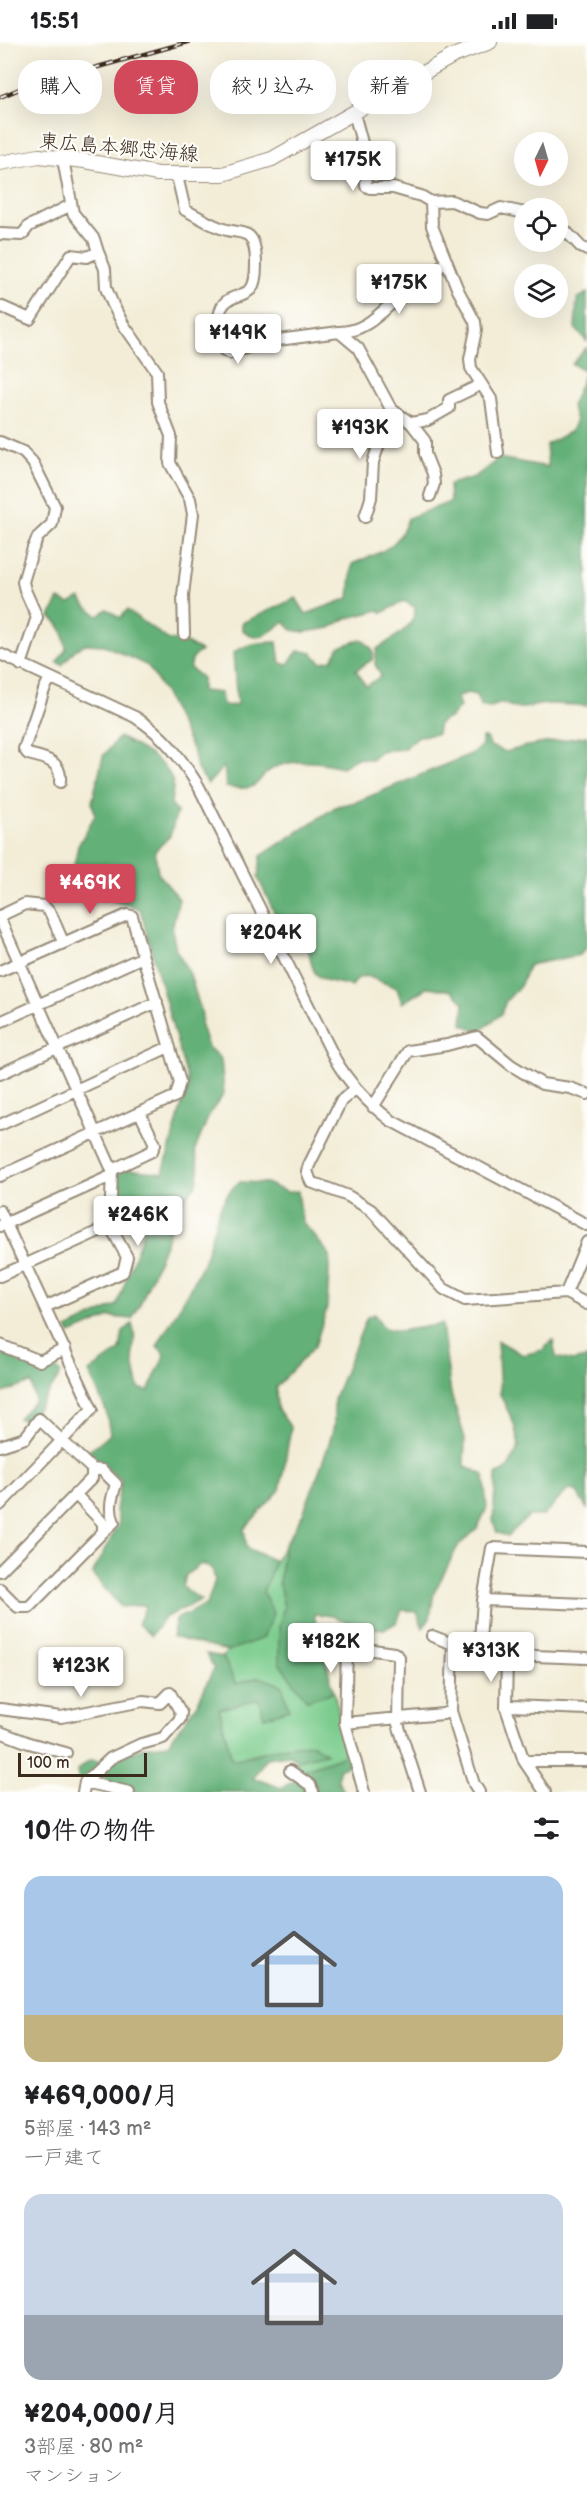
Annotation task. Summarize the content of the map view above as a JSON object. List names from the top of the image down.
{
  "streets": {
    "main road": ["東広島本郷忠海線"]
  },
  "scale_bar": "100 m",
  "north": "bottom",
  "page": {
    "status": "15:51",
    "chip": [
      "購入",
      "賃貸",
      "絞り込み",
      "新着"
    ],
    "price": [
      "¥175K",
      "¥175K",
      "¥149K",
      "¥193K",
      "¥469K",
      "¥204K",
      "¥246K",
      "¥182K",
      "¥313K",
      "¥123K"
    ],
    "scale": "100 m",
    "heading": "10件の物件",
    "list": [
      {
        "name": "¥469,000/月",
        "note": "5部屋 · 143 m² · 一戸建て"
      },
      {
        "name": "¥204,000/月",
        "note": "3部屋 · 80 m² · マンション"
      }
    ]
  }
}
